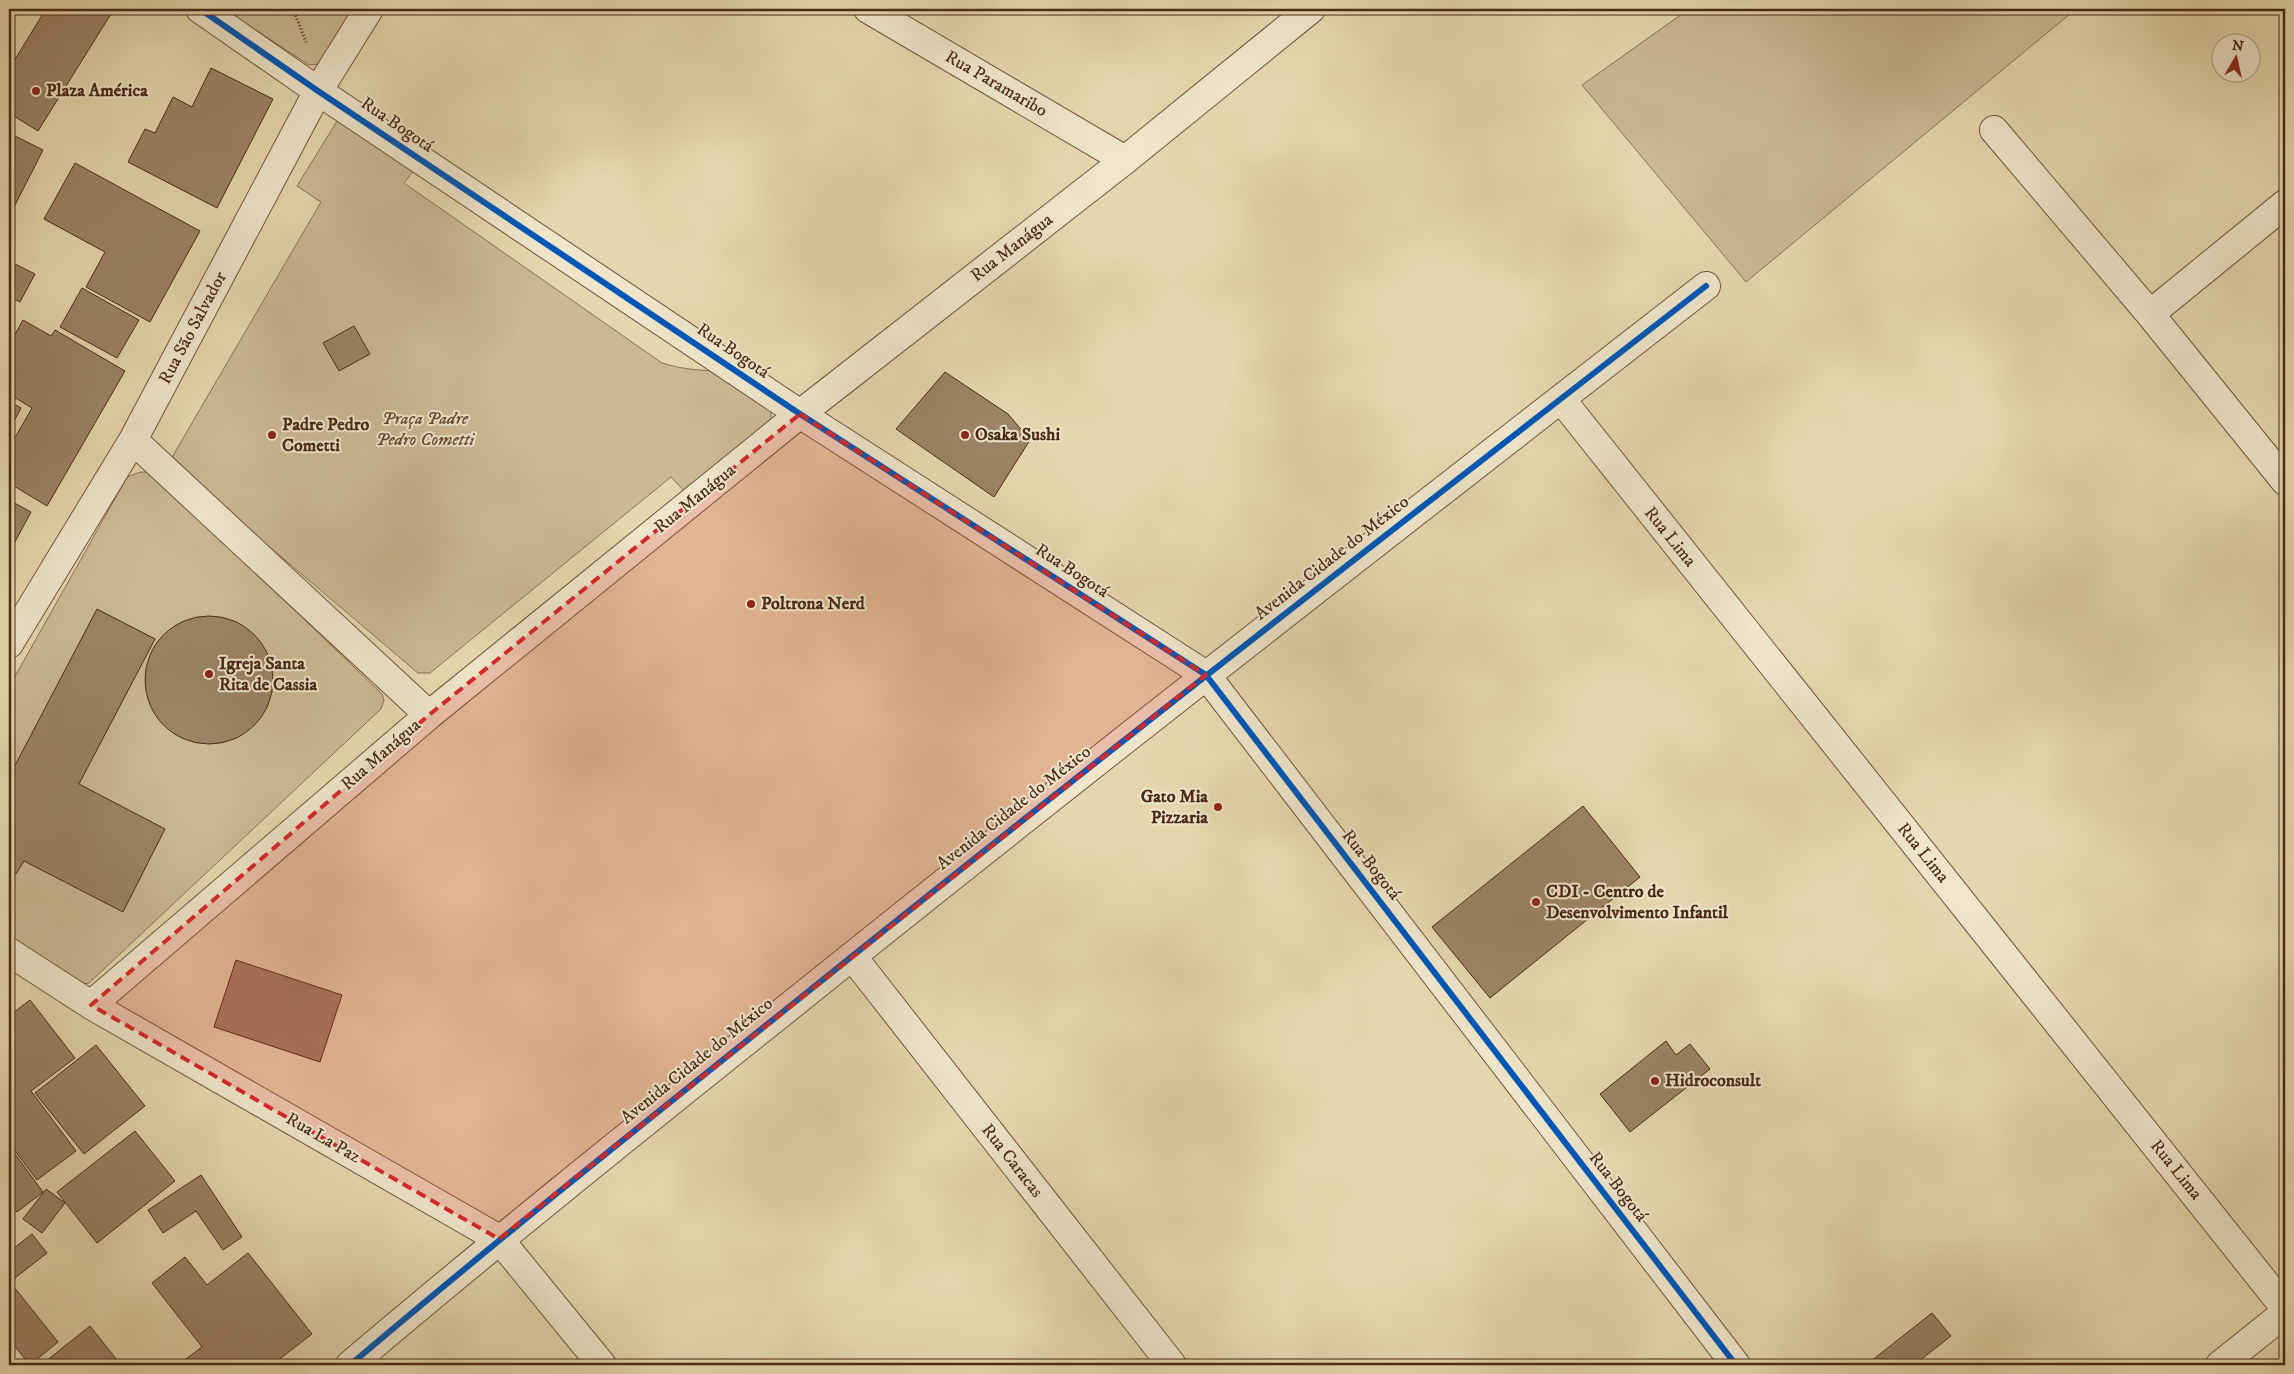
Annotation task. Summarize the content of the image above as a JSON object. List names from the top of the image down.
{
  "streets": {
    "street": [
      "Rua Paramaribo",
      "Rua Bogotá",
      "Rua Manágua",
      "Rua São Salvador",
      "Rua Lima",
      "Avenida Cidade do México",
      "Rua La Paz",
      "Rua Caracas"
    ]
  },
  "crossings": [
    ["Rua Paramaribo", "Rua Manágua"],
    ["Rua Bogotá", "Rua Manágua"],
    ["Rua Bogotá", "Rua São Salvador"],
    ["Rua Bogotá", "Avenida Cidade do México"],
    ["Rua Manágua", "Rua La Paz"],
    ["Rua Lima", "Avenida Cidade do México"],
    ["Avenida Cidade do México", "Rua La Paz"],
    ["Avenida Cidade do México", "Rua Caracas"]
  ],
  "parks": ["Praça Padre Pedro Cometti"],
  "places": [
    "Plaza América",
    "Padre Pedro Cometti",
    "Osaka Sushi",
    "Poltrona Nerd",
    "Igreja Santa Rita de Cassia",
    "Gato Mia Pizzaria",
    "CDI - Centro de Desenvolvimento Infantil",
    "Hidroconsult"
  ],
  "north": "top"
}
